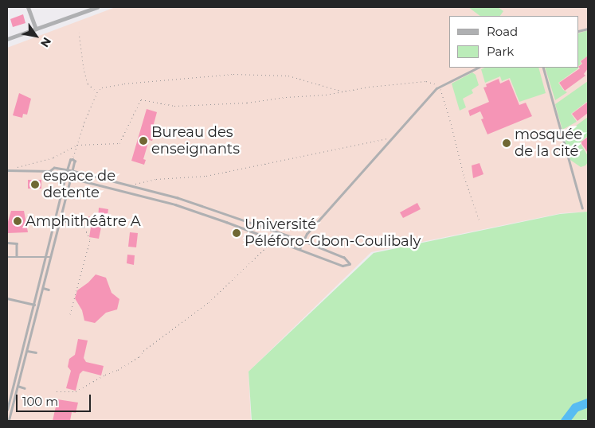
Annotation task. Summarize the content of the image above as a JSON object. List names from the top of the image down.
{
  "places": [
    "Bureau des enseignants",
    "mosquée de la cité",
    "espace de detente",
    "Amphithéâtre A",
    "Université Péléforo-Gbon-Coulibaly"
  ],
  "legend": ["Road", "Park"],
  "scale_bar": "100 m",
  "north": "bottom right"
}
